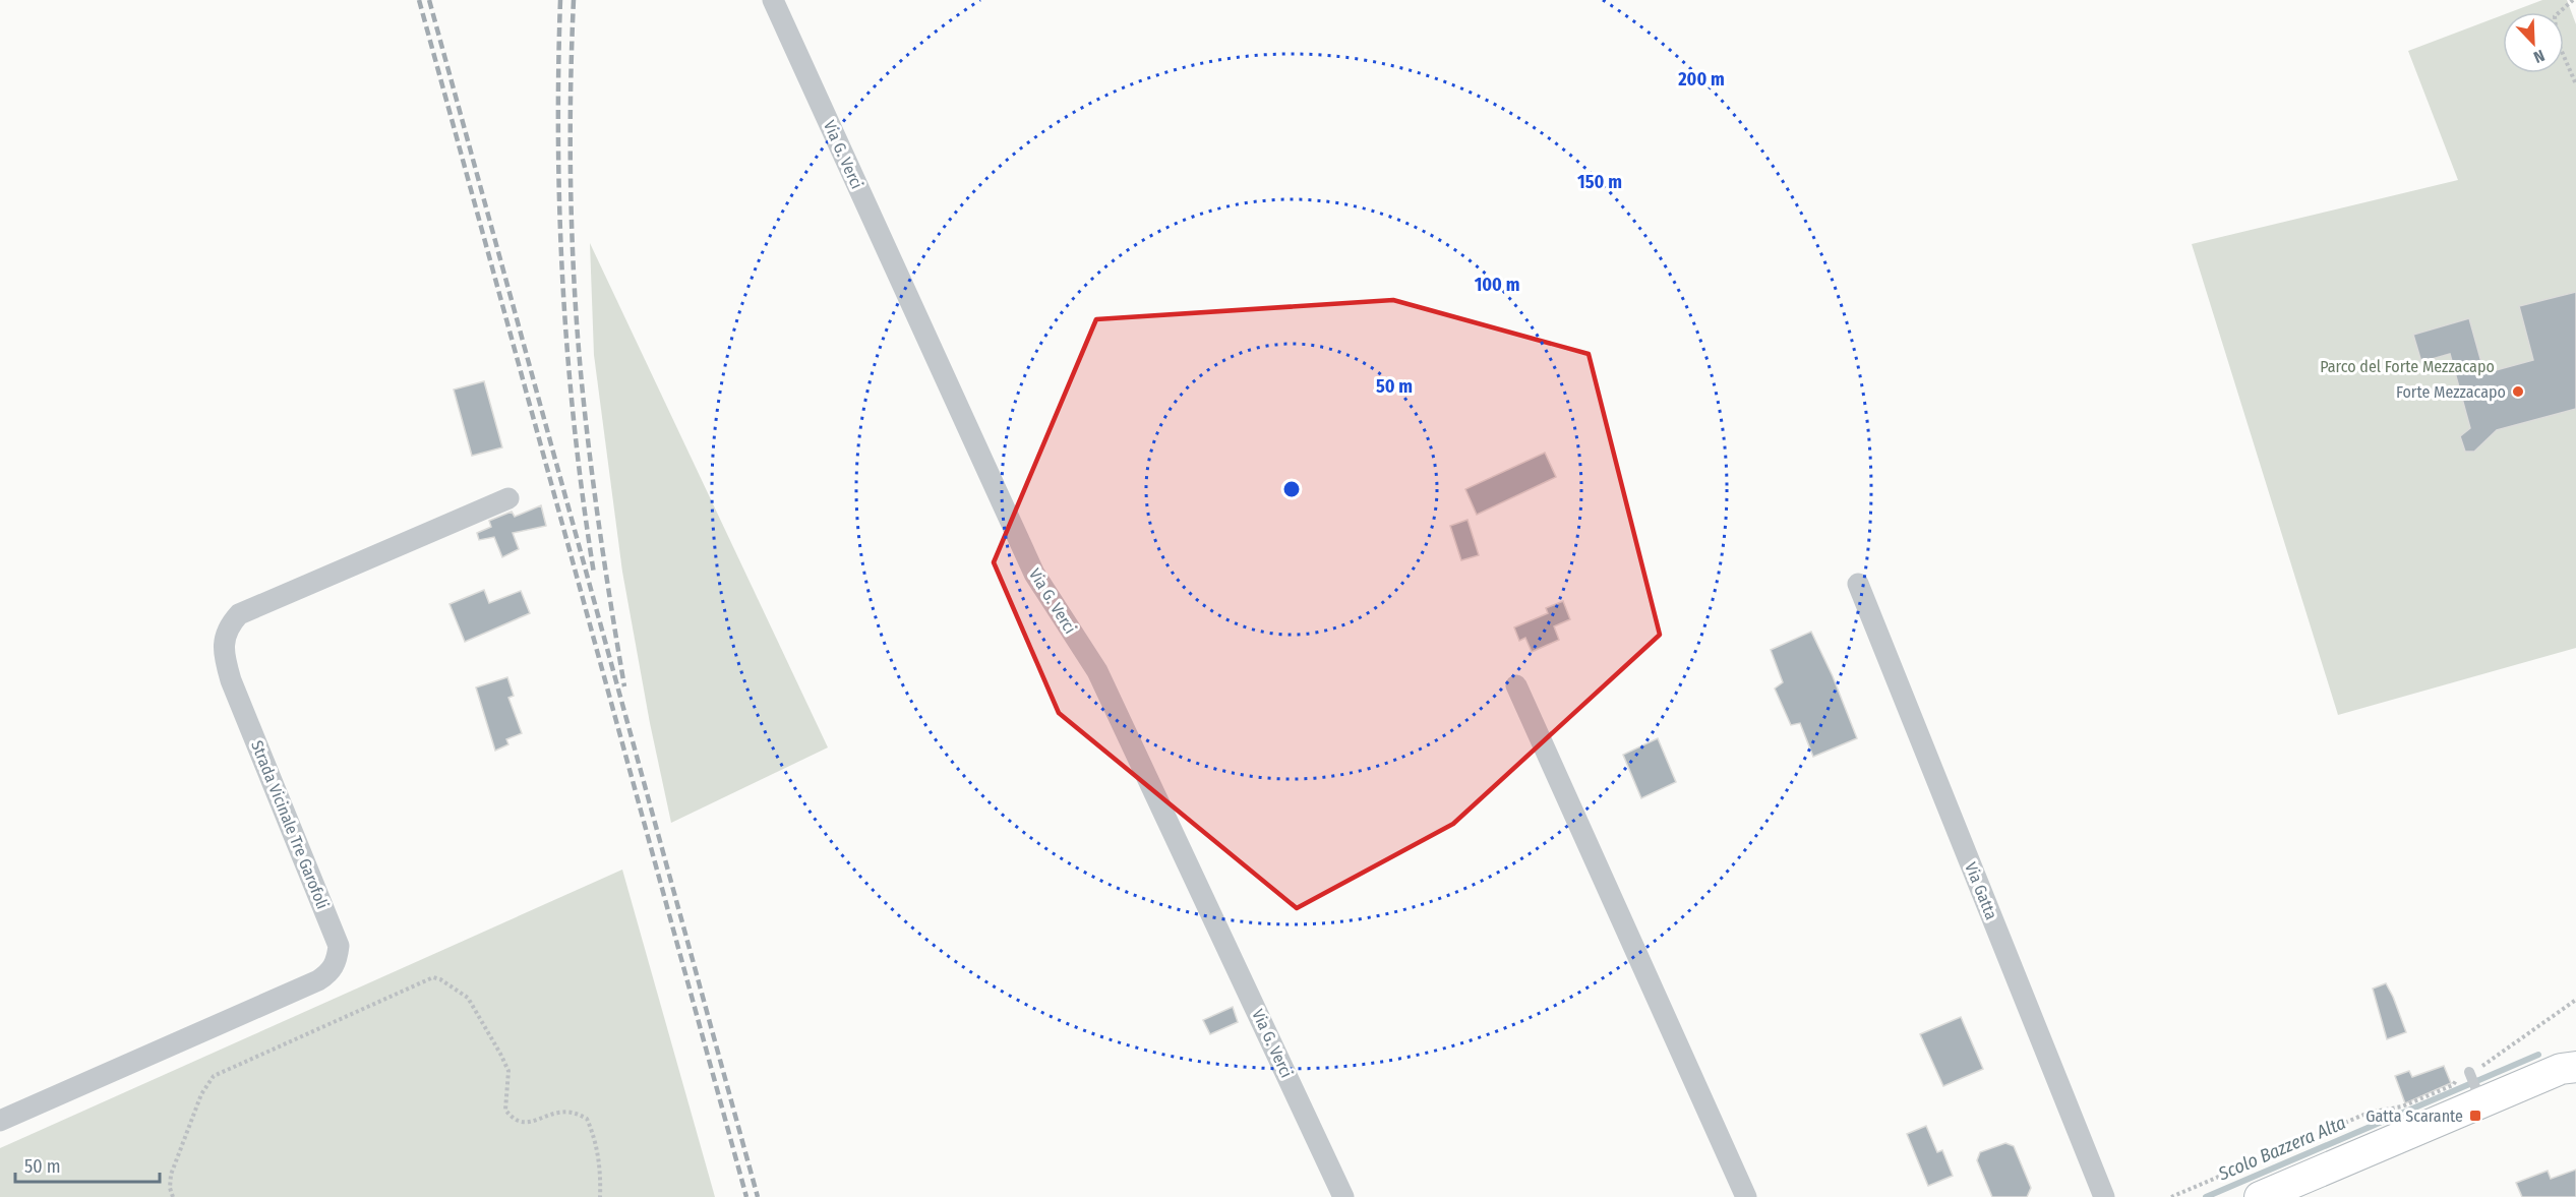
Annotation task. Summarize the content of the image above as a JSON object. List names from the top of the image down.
{
  "streets": {
    "street": ["Via G. Verci", "Strada Vicinale Tre Garofoli", "Via Gatta"]
  },
  "water": ["Scolo Bazzera Alta"],
  "parks": ["Parco del Forte Mezzacapo"],
  "places": {
    "other": ["Forte Mezzacapo"],
    "transit": ["Gatta Scarante"]
  },
  "scale_bar": "50 m",
  "north": "bottom right",
  "rings": [
    "200 m",
    "150 m",
    "100 m",
    "50 m"
  ]
}
